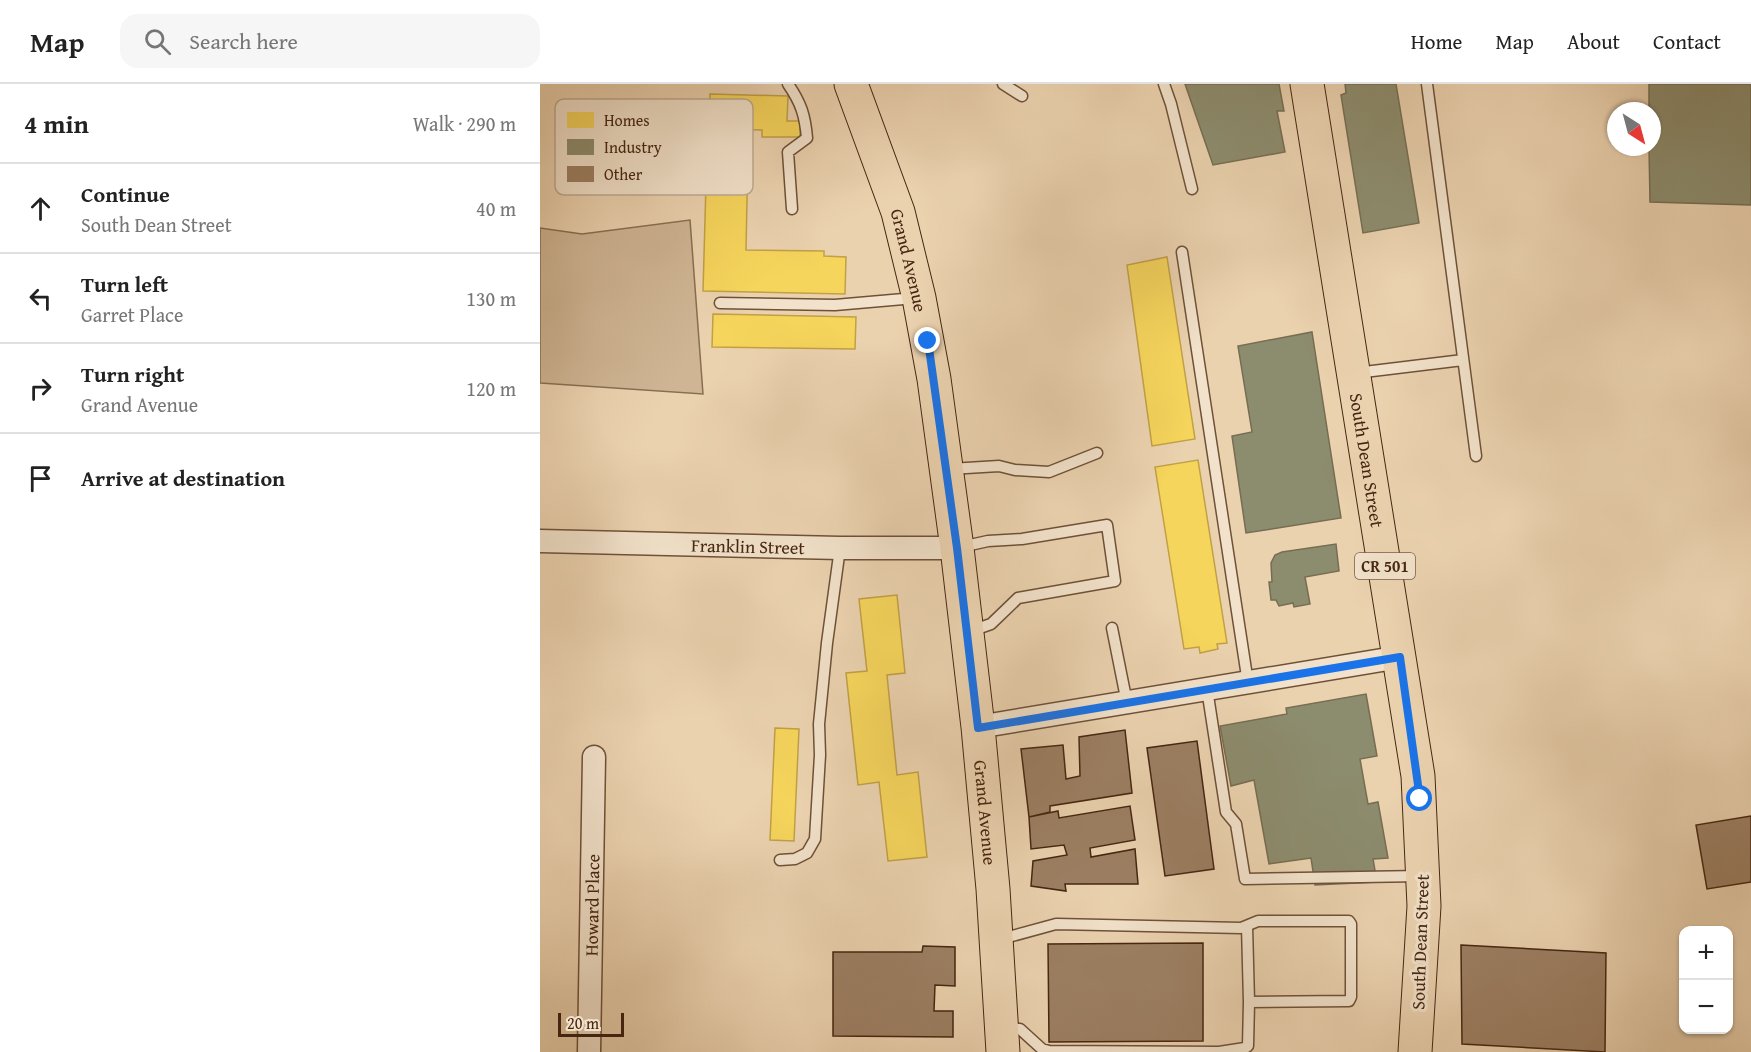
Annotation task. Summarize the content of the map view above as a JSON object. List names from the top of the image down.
{
  "streets": {
    "main road": ["Grand Avenue", "South Dean Street", "CR 501"],
    "street": ["Franklin Street", "Howard Place"]
  },
  "crossings": [
    ["Grand Avenue", "Franklin Street"]
  ],
  "legend": ["Homes", "Industry", "Other"],
  "scale_bar": "20 m",
  "north": "bottom right",
  "page": {
    "header": "Map",
    "search": "Search here",
    "nav": [
      "Home",
      "Map",
      "About",
      "Contact"
    ],
    "heading": ["4 min", "Walk · 290 m"],
    "list": [
      ["Continue", "South Dean Street", "40 m"],
      ["Turn left", "Garret Place", "130 m"],
      ["Turn right", "Grand Avenue", "120 m"],
      "Arrive at destination"
    ],
    "map_buttons": ["+", "−"],
    "scale": "20 m"
  }
}
